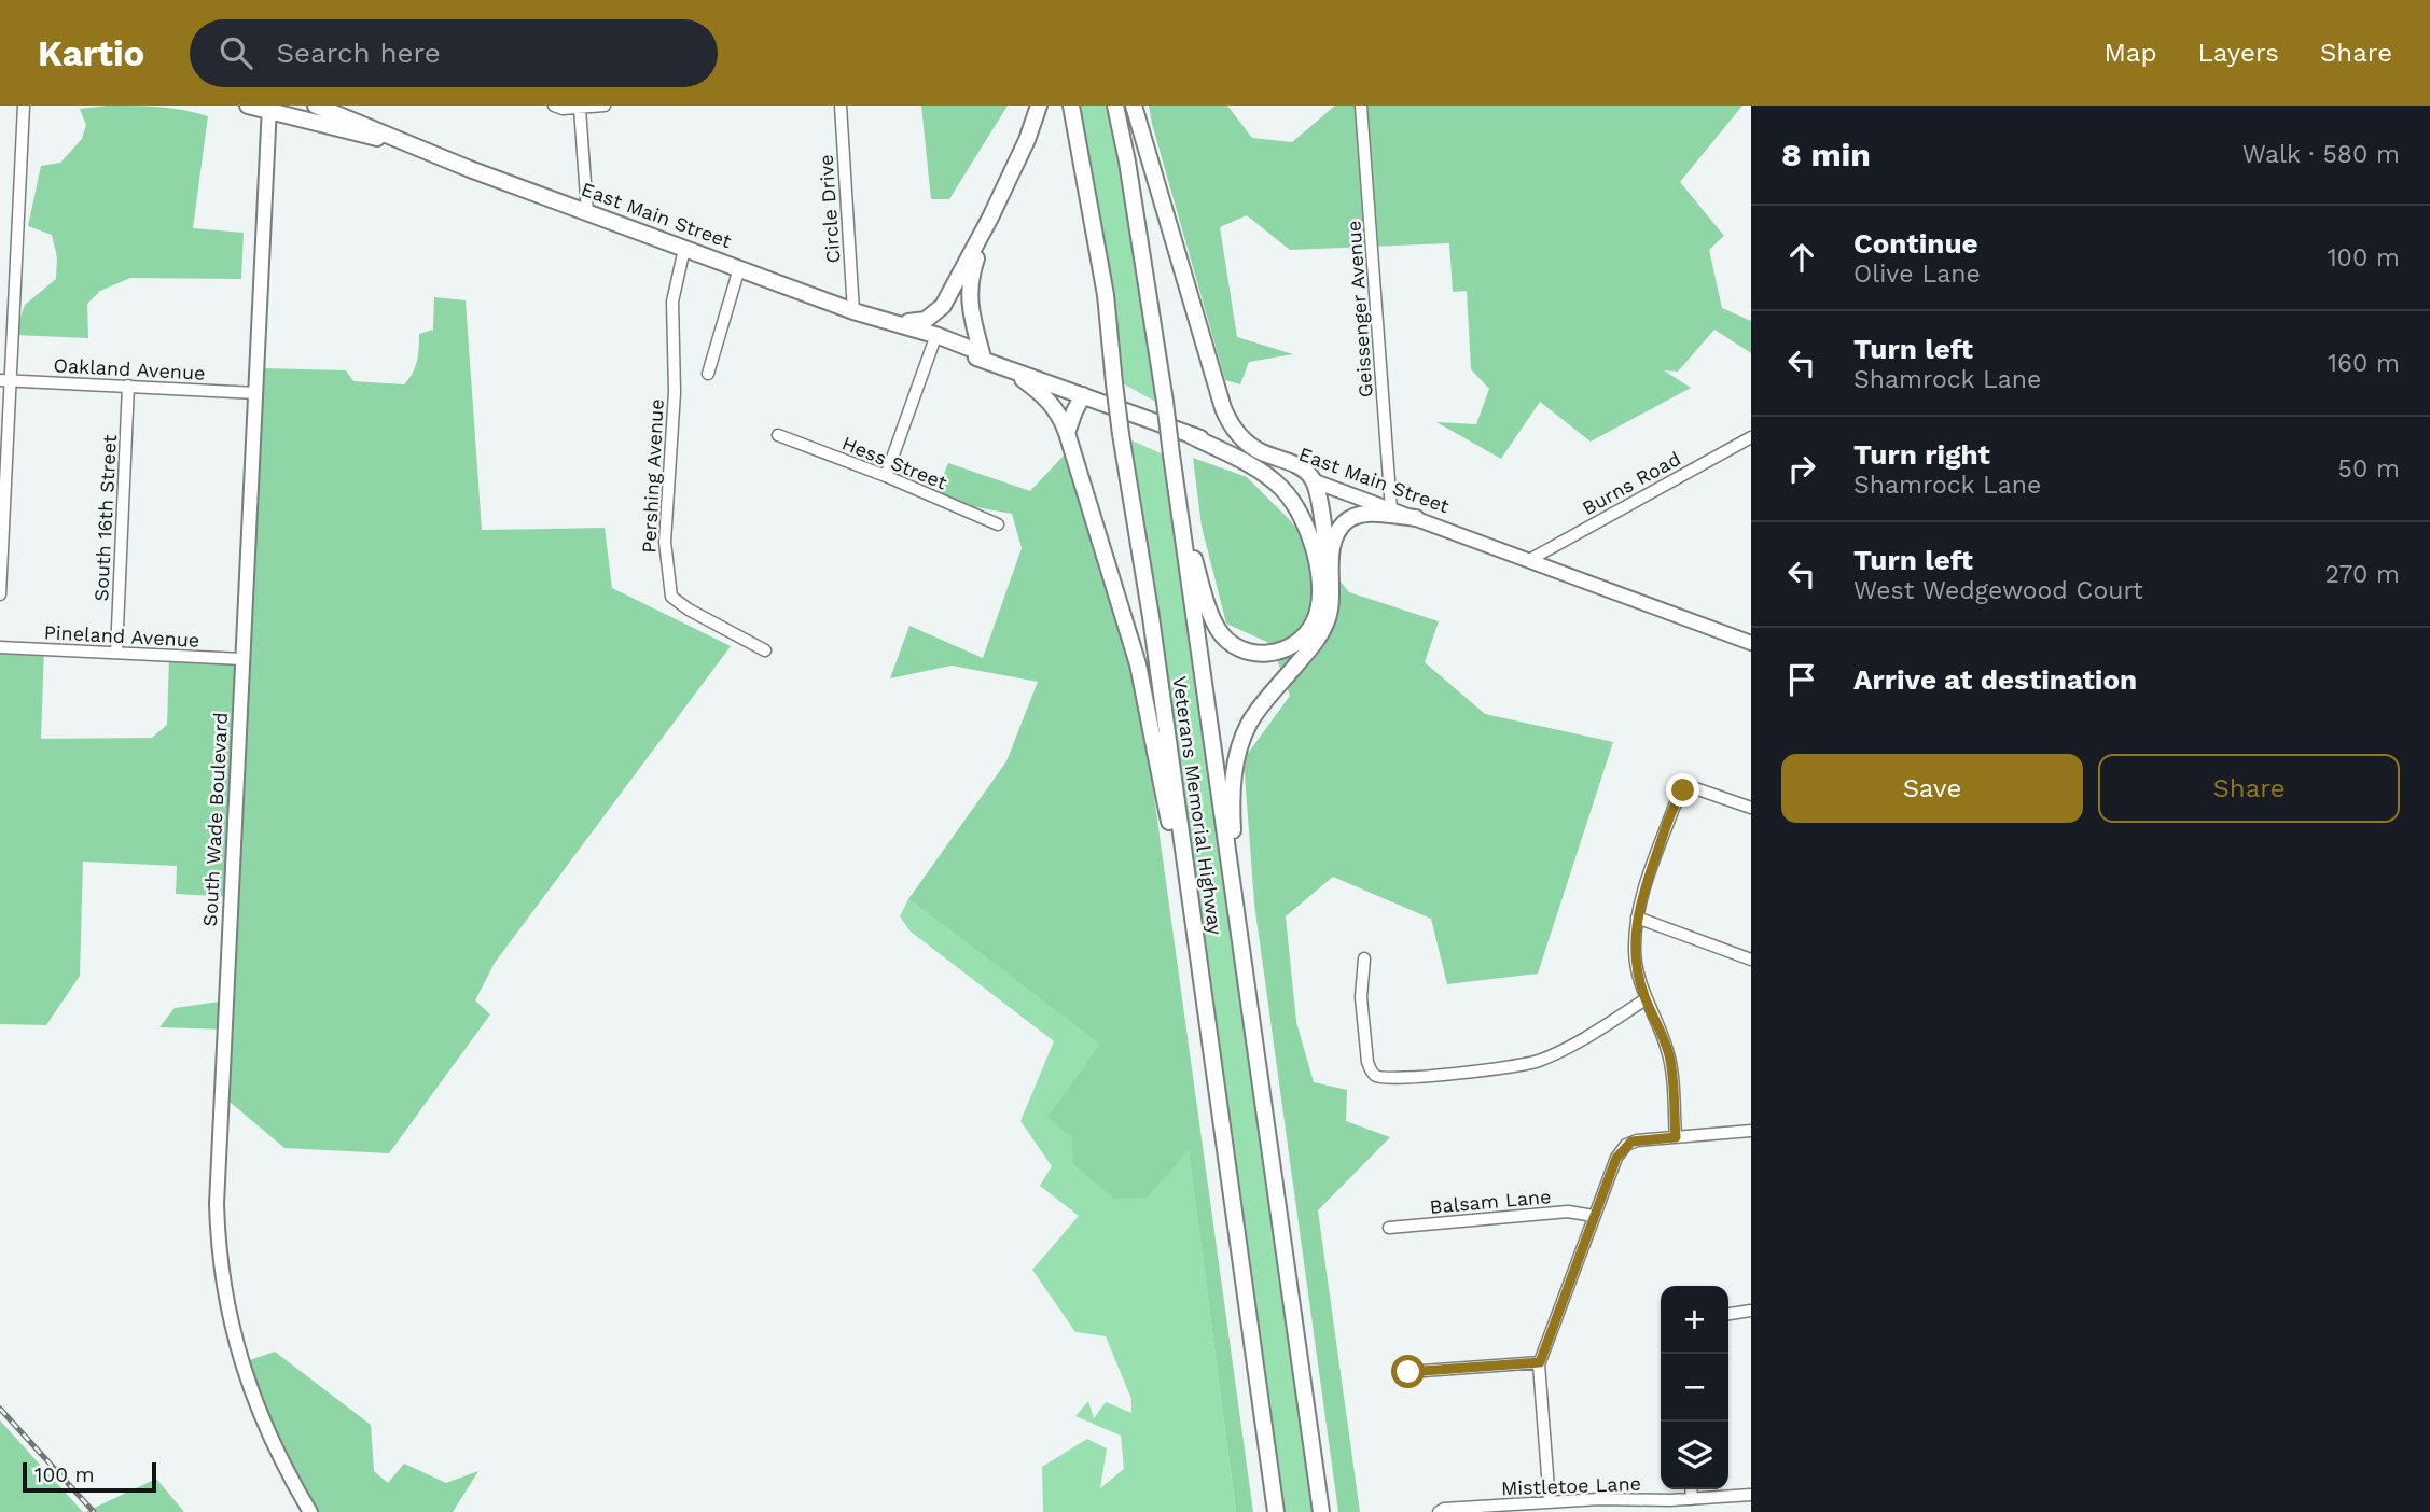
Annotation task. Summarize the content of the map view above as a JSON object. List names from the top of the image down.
{
  "streets": {
    "highway": ["East Main Street", "Veterans Memorial Highway"],
    "main road": ["South Wade Boulevard"],
    "street": [
      "Circle Drive",
      "Geissenger Avenue",
      "Oakland Avenue",
      "Hess Street",
      "Pershing Avenue",
      "Burns Road",
      "South 16th Street",
      "Pineland Avenue",
      "Balsam Lane",
      "Mistletoe Lane"
    ]
  },
  "crossings": [
    ["Circle Drive", "East Main Street"],
    ["East Main Street", "Geissenger Avenue"],
    ["East Main Street", "Pershing Avenue"],
    ["East Main Street", "Burns Road"],
    ["East Main Street", "South Wade Boulevard"],
    ["Oakland Avenue", "South 16th Street"],
    ["Oakland Avenue", "South Wade Boulevard"],
    ["South 16th Street", "Pineland Avenue"],
    ["Pineland Avenue", "South Wade Boulevard"]
  ],
  "scale_bar": "100 m",
  "page": {
    "header": "Kartio",
    "search": "Search here",
    "nav": ["Map", "Layers", "Share"],
    "heading": ["8 min", "Walk · 580 m"],
    "list": [
      ["Continue", "Olive Lane", "100 m"],
      ["Turn left", "Shamrock Lane", "160 m"],
      ["Turn right", "Shamrock Lane", "50 m"],
      ["Turn left", "West Wedgewood Court", "270 m"],
      "Arrive at destination"
    ],
    "buttons": ["Save", "Share"],
    "map_buttons": ["+", "−"],
    "scale": "100 m"
  }
}
